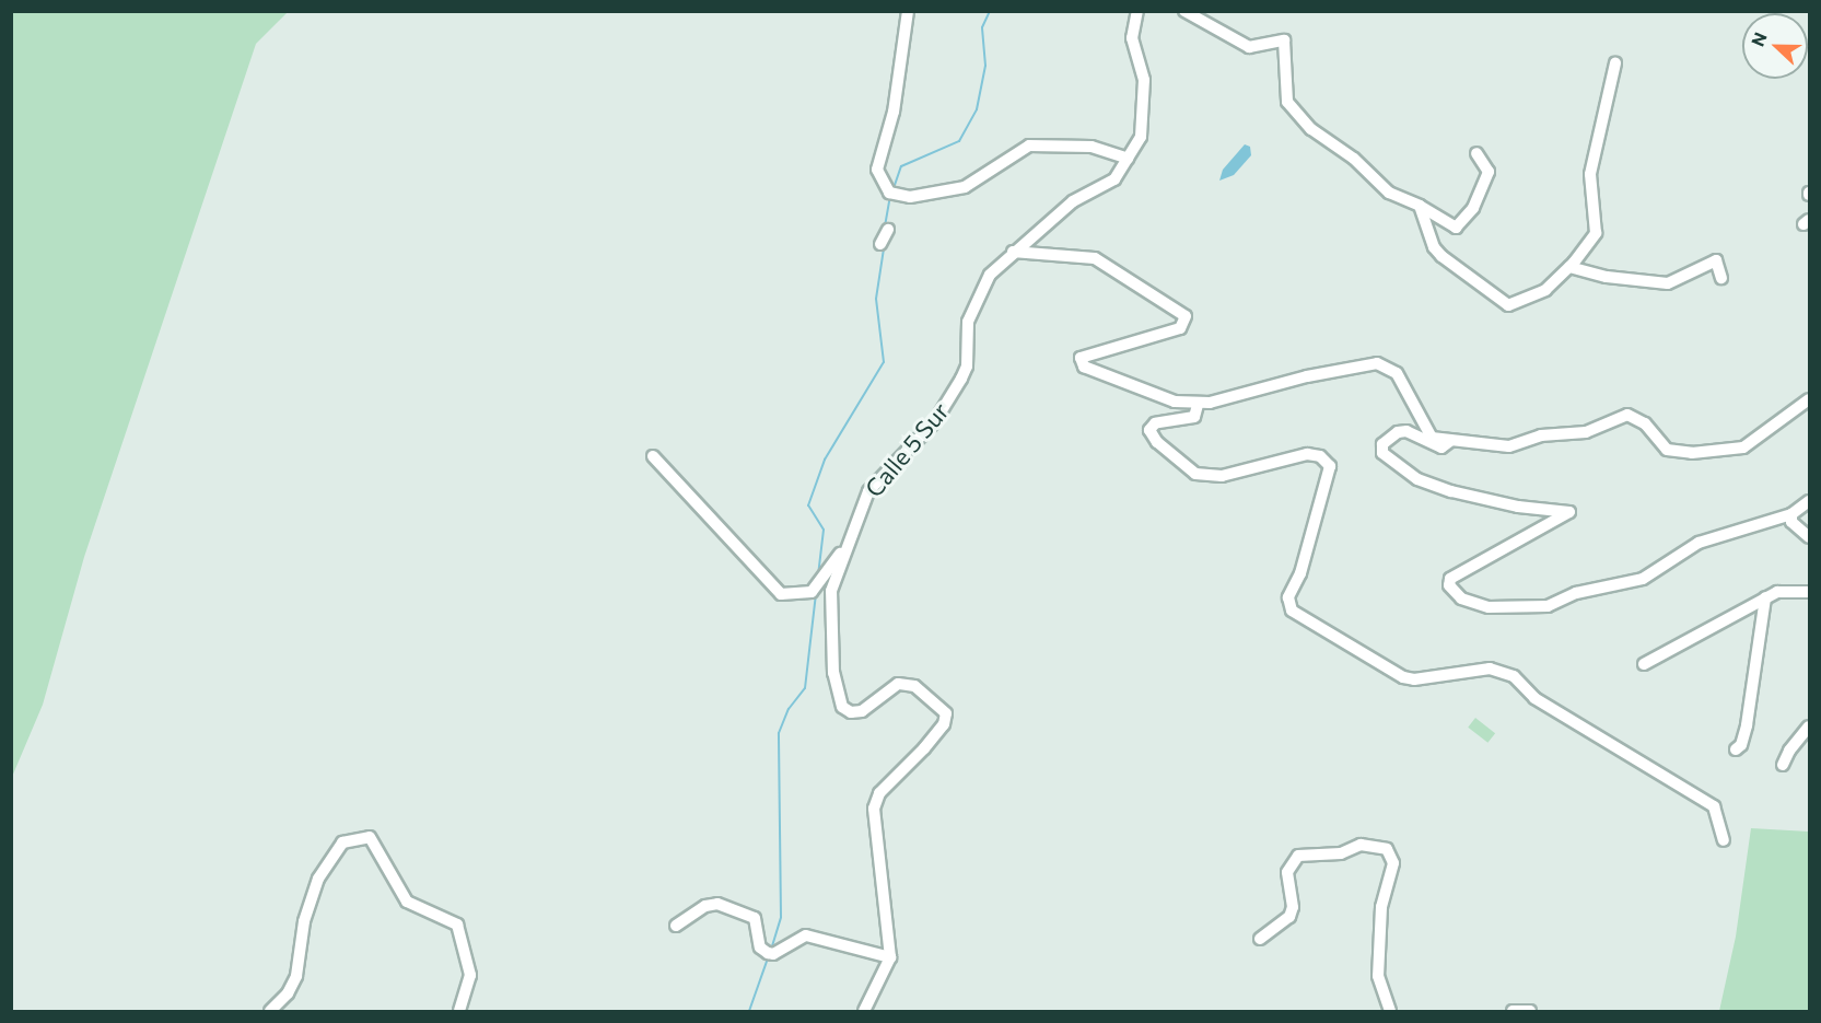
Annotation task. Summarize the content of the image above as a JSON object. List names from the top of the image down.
{
  "streets": {
    "street": ["Calle 5 Sur"]
  },
  "north": "left"
}
